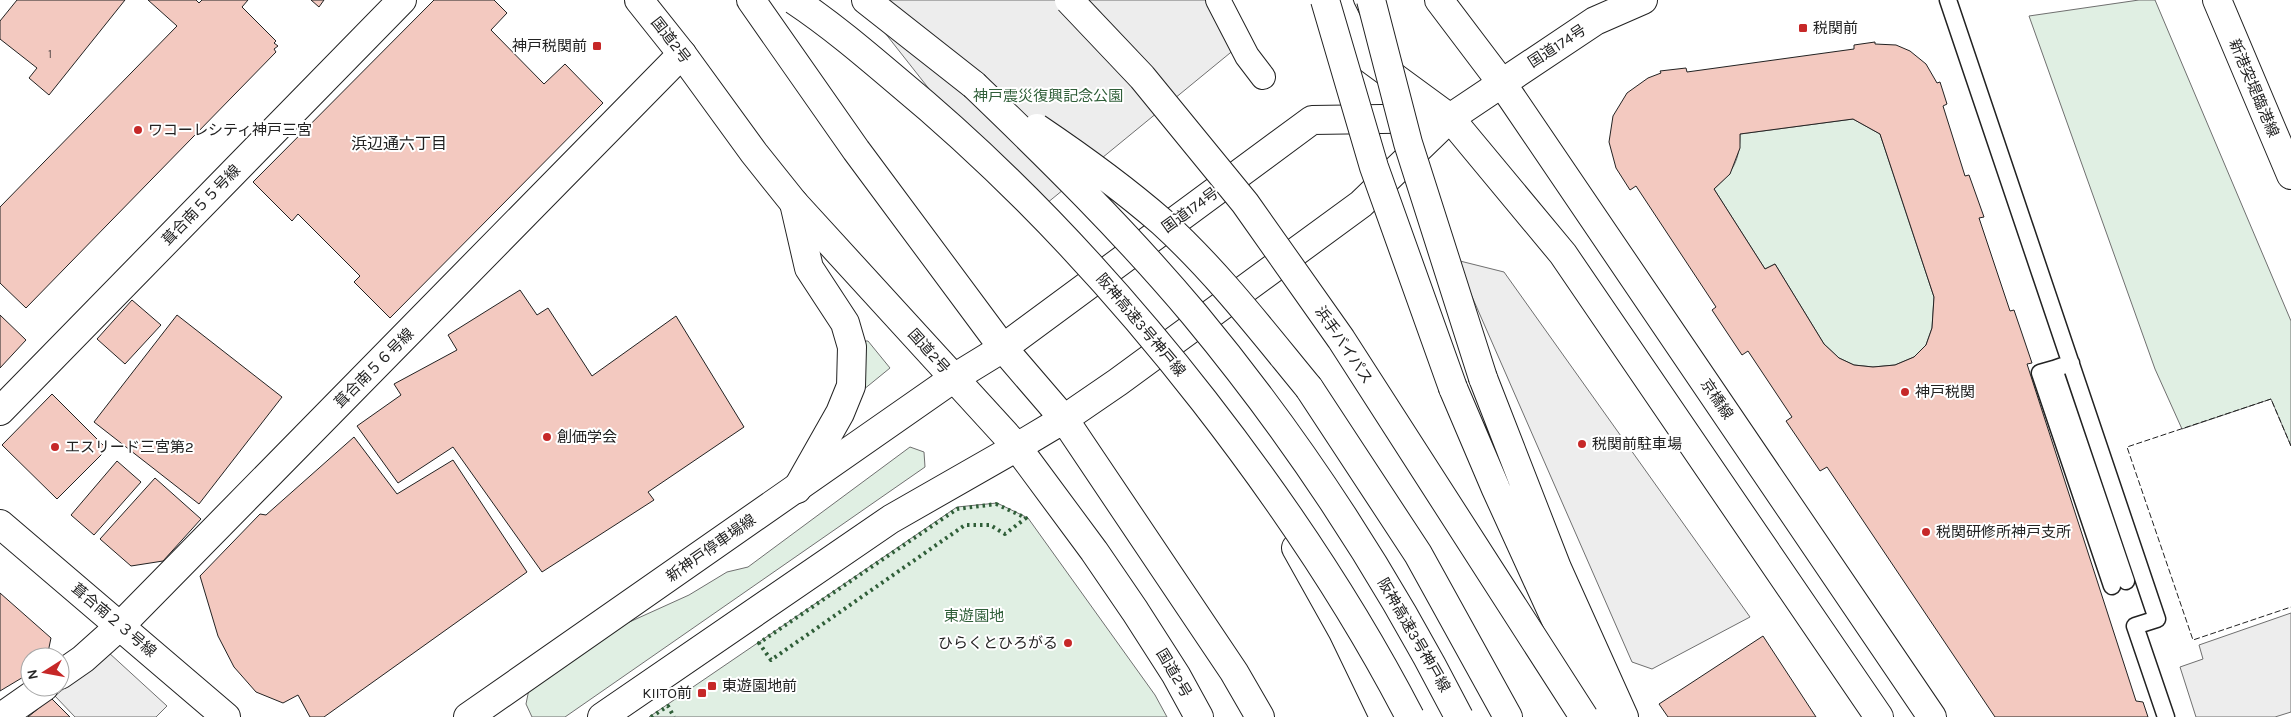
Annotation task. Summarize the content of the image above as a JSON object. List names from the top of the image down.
{
  "streets": {
    "main road": [
      "国道2号",
      "国道174号",
      "新港突堤臨港線",
      "葺合南５５号線",
      "阪神高速3号神戸線",
      "浜手バイパス",
      "葺合南５６号線",
      "京橋線",
      "新神戸停車場線",
      "葺合南２３号線"
    ]
  },
  "crossings": [
    ["国道2号", "国道174号"],
    ["国道2号", "葺合南５６号線"],
    ["国道2号", "新神戸停車場線"],
    ["国道174号", "京橋線"],
    ["国道174号", "新神戸停車場線"],
    ["葺合南５６号線", "葺合南２３号線"]
  ],
  "districts": ["浜辺通六丁目"],
  "parks": ["神戸震災復興記念公園", "東遊園地"],
  "places": {
    "transit": [
      "税関前",
      "神戸税関前",
      "東遊園地前",
      "KIITO前"
    ],
    "other": [
      "ワコーレシティ神戸三宮",
      "神戸税関",
      "創価学会",
      "税関前駐車場",
      "エスリード三宮第2",
      "税関研修所神戸支所",
      "ひらくとひろがる"
    ]
  },
  "house_numbers": ["1"],
  "north": "left"
}
